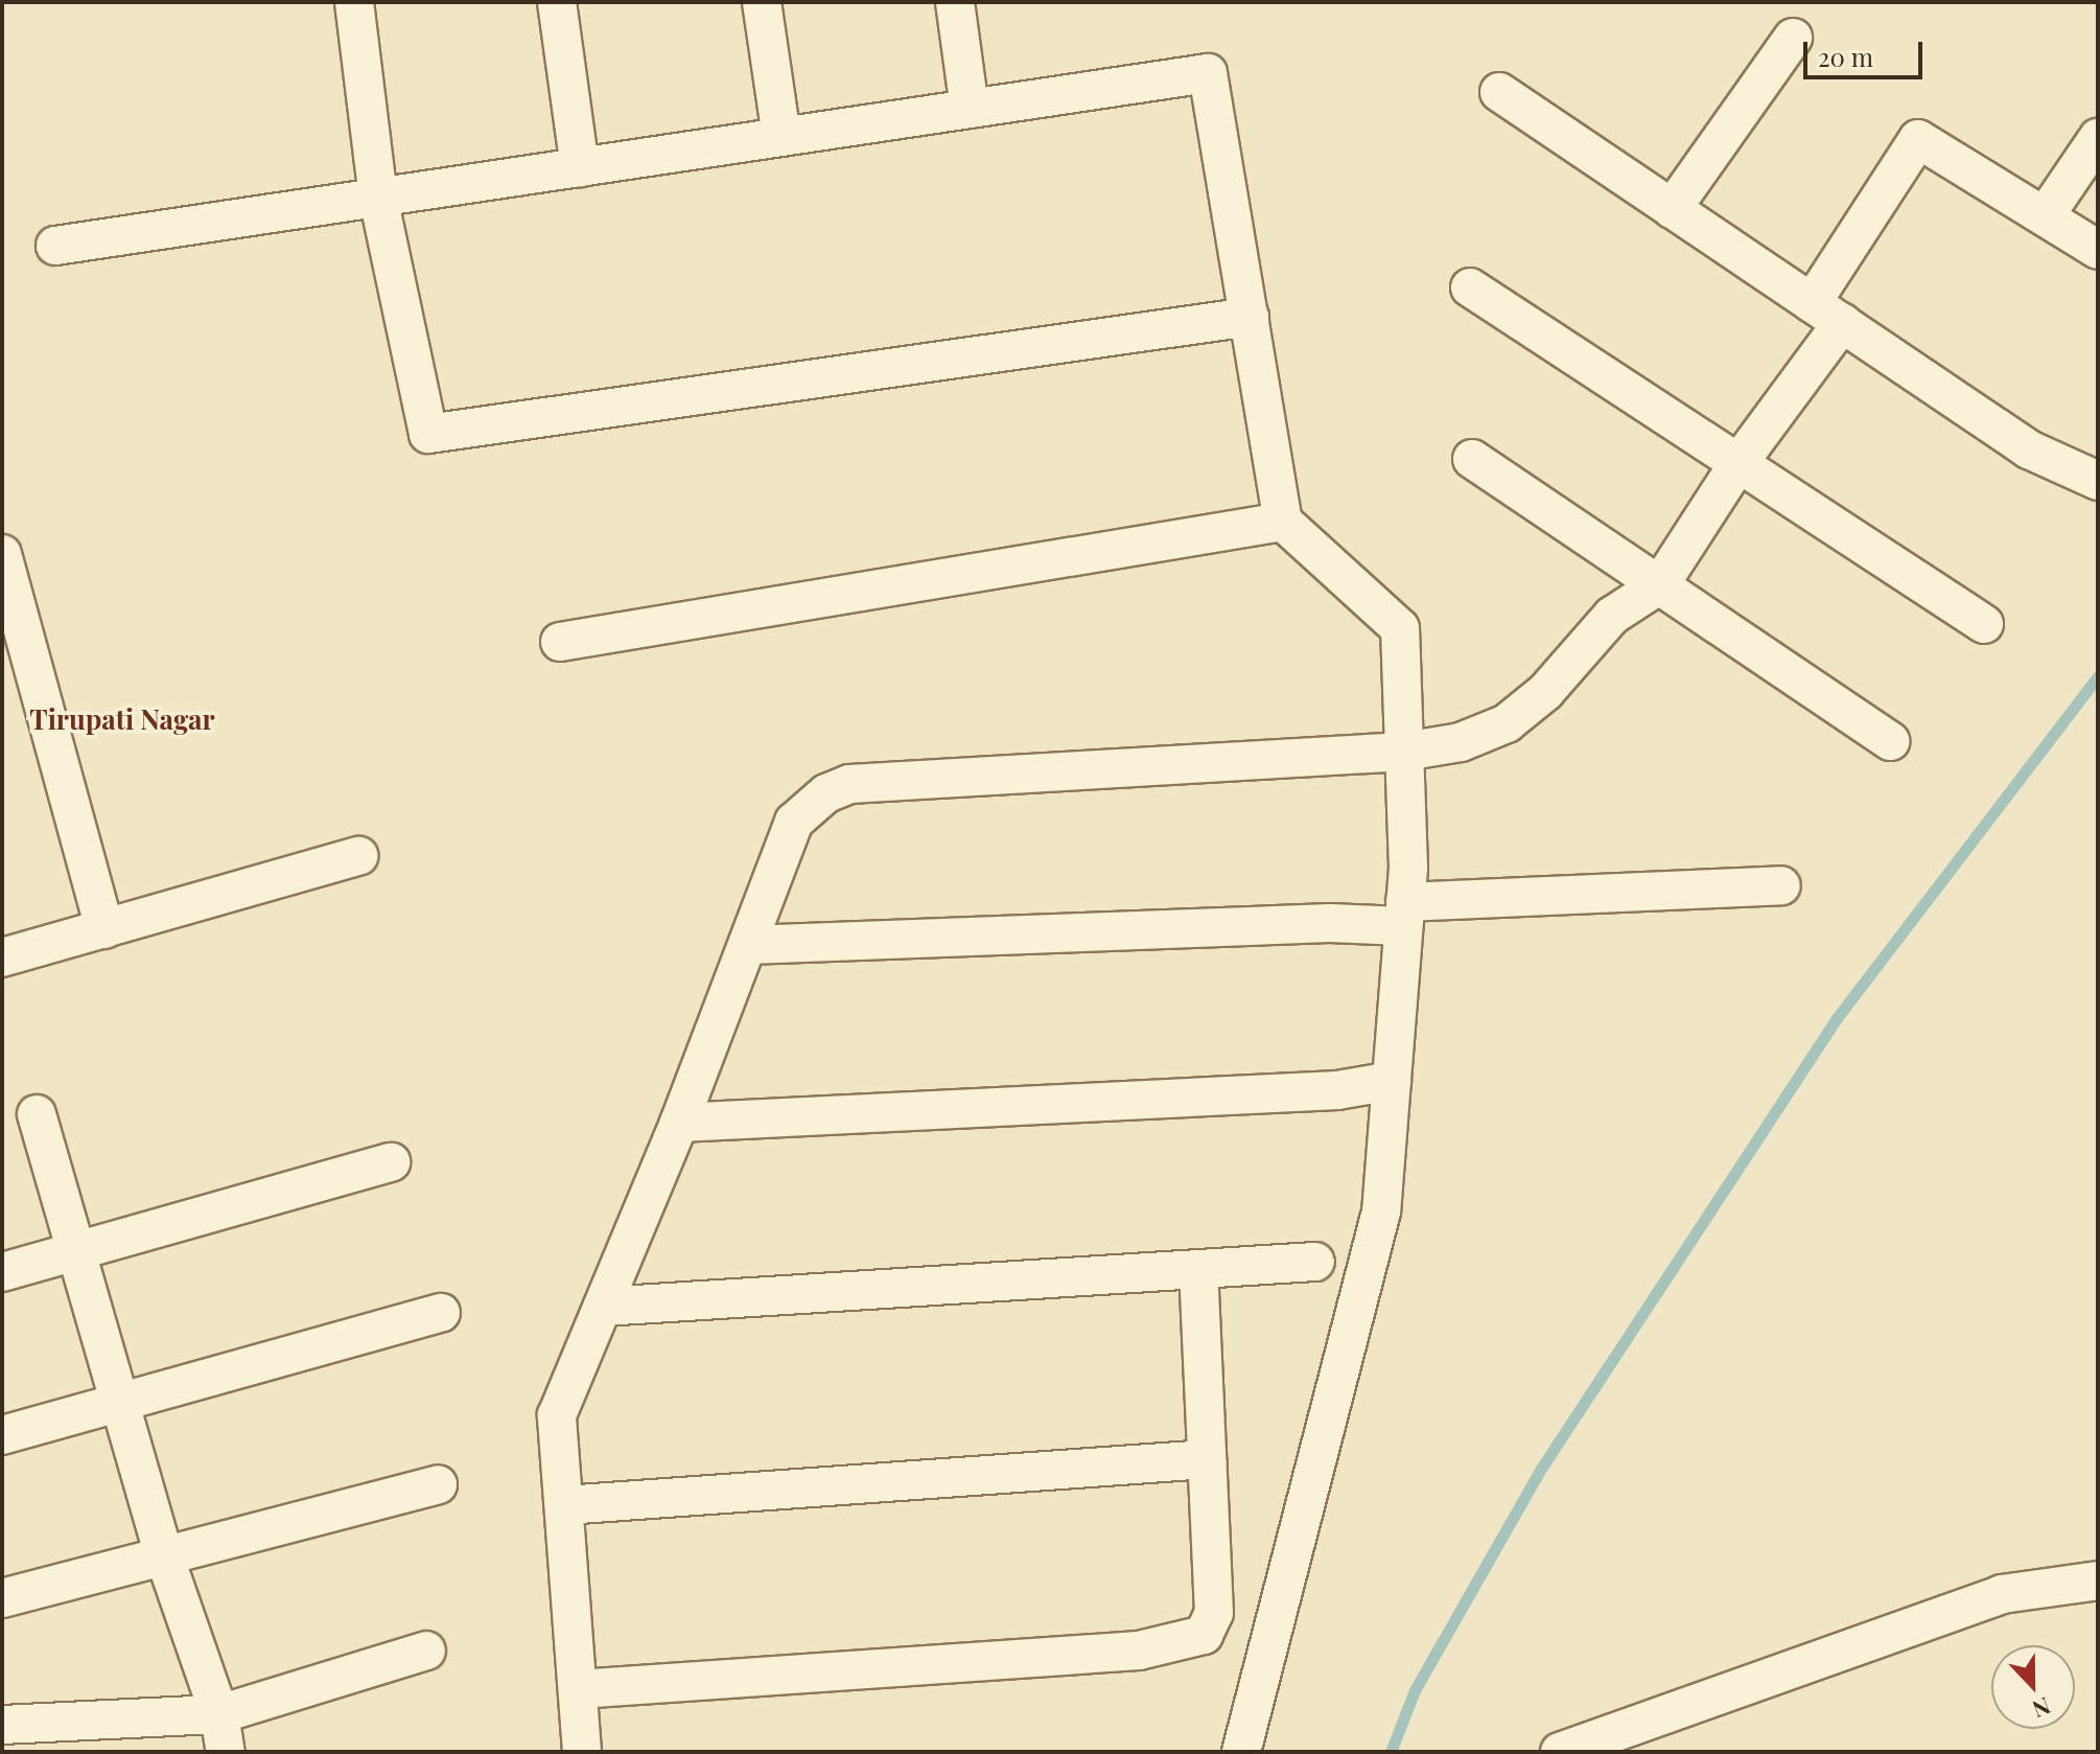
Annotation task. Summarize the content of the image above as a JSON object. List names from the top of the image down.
{
  "districts": ["Tirupati Nagar"],
  "scale_bar": "20 m",
  "north": "bottom"
}
